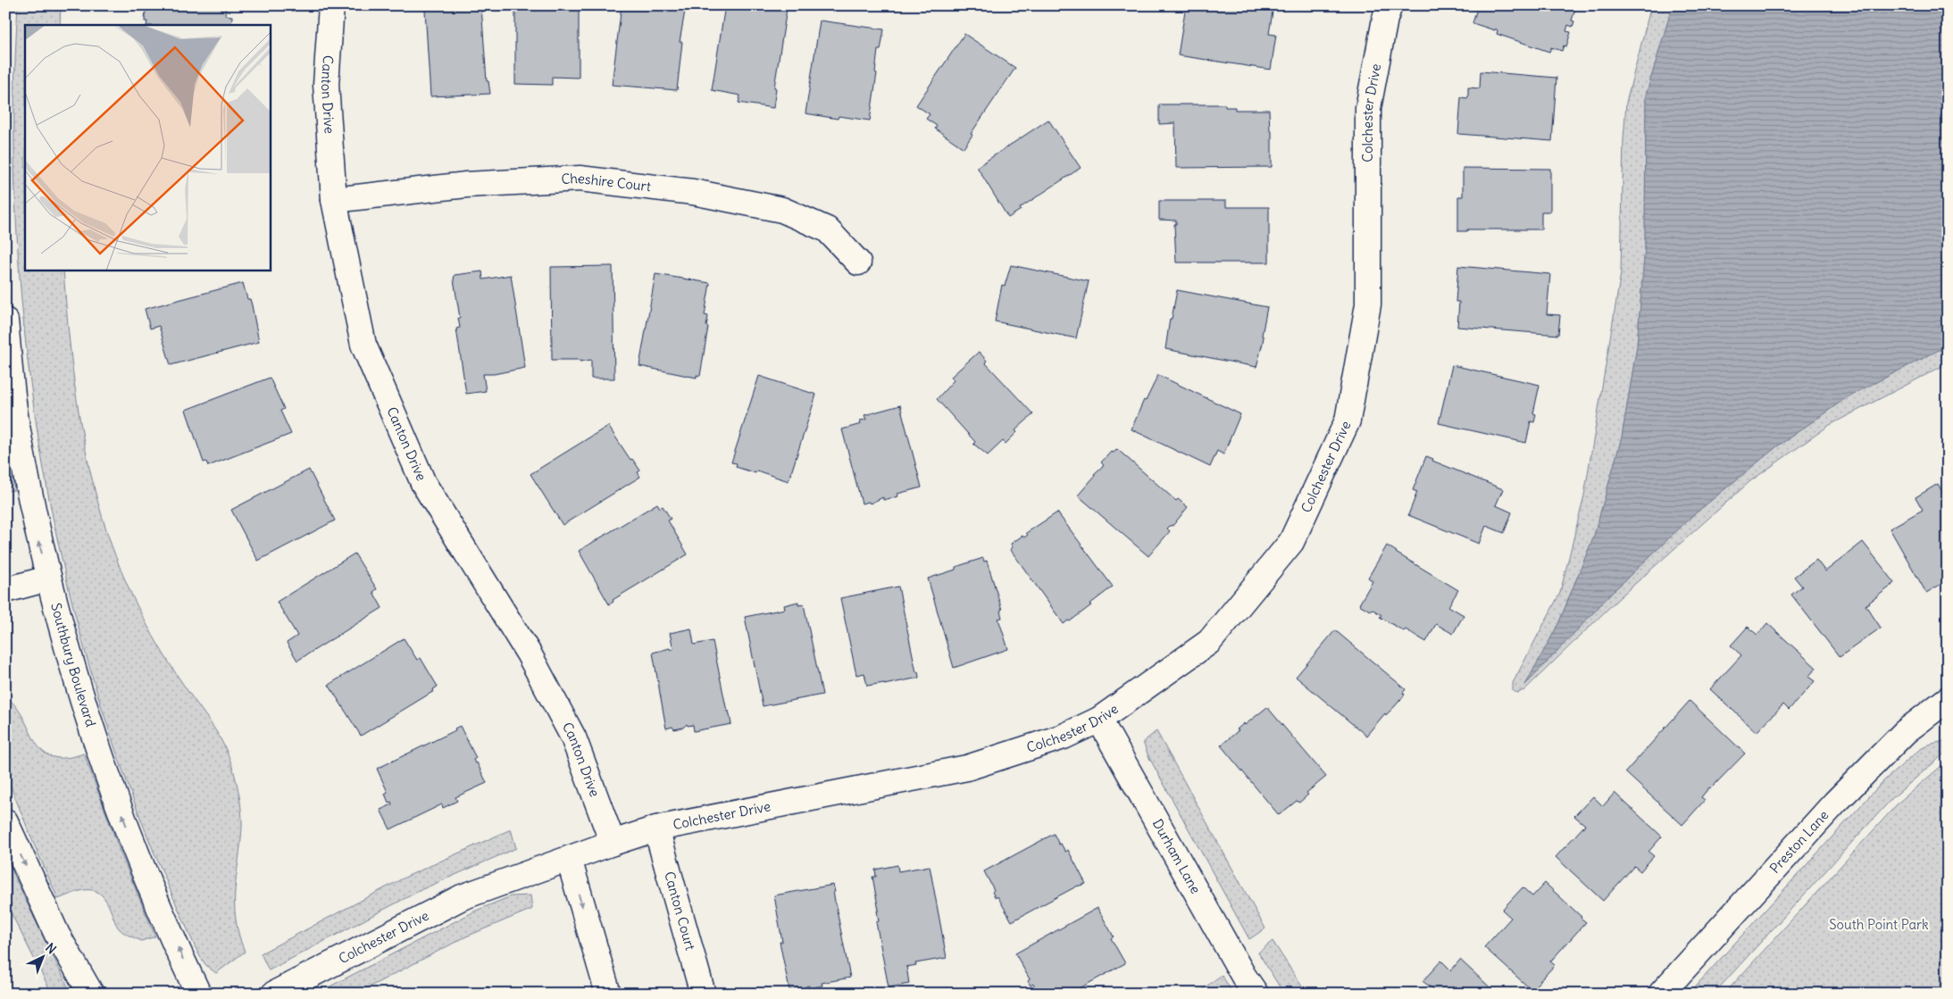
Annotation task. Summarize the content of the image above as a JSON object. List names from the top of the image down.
{
  "streets": {
    "street": [
      "Canton Drive",
      "Colchester Drive",
      "Cheshire Court",
      "Southbury Boulevard",
      "Preston Lane",
      "Durham Lane",
      "Canton Court"
    ]
  },
  "crossings": [
    ["Canton Drive", "Colchester Drive"],
    ["Canton Drive", "Cheshire Court"],
    ["Colchester Drive", "Durham Lane"],
    ["Colchester Drive", "Canton Court"]
  ],
  "one_way": ["Southbury Boulevard"],
  "parks": ["South Point Park"],
  "north": "top right"
}
